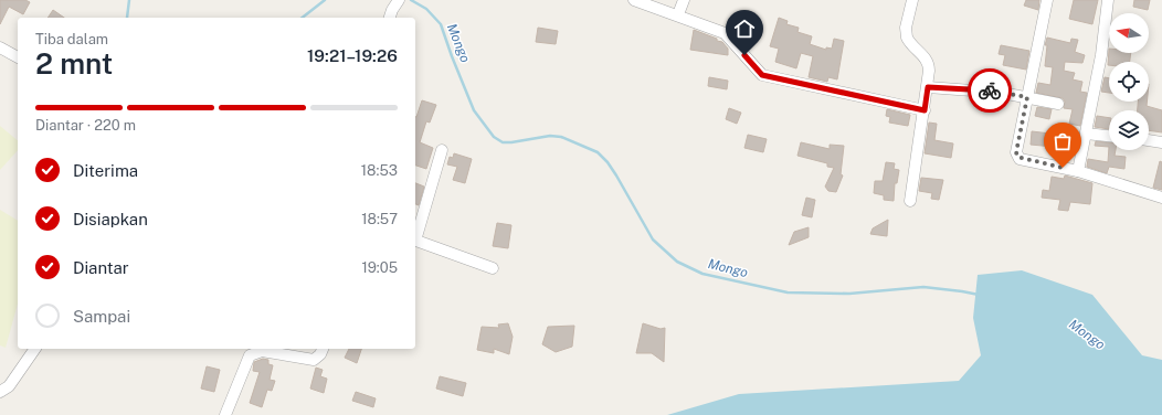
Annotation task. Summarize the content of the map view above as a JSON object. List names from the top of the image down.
{
  "water": ["Mongo"],
  "north": "left",
  "page": {
    "heading": ["2 mnt", "Tiba dalam", "19:21–19:26"],
    "bar": "Diantar · 220 m",
    "list": [
      ["Diterima", "18:53"],
      ["Disiapkan", "18:57"],
      ["Diantar", "19:05"],
      "Sampai"
    ]
  }
}
